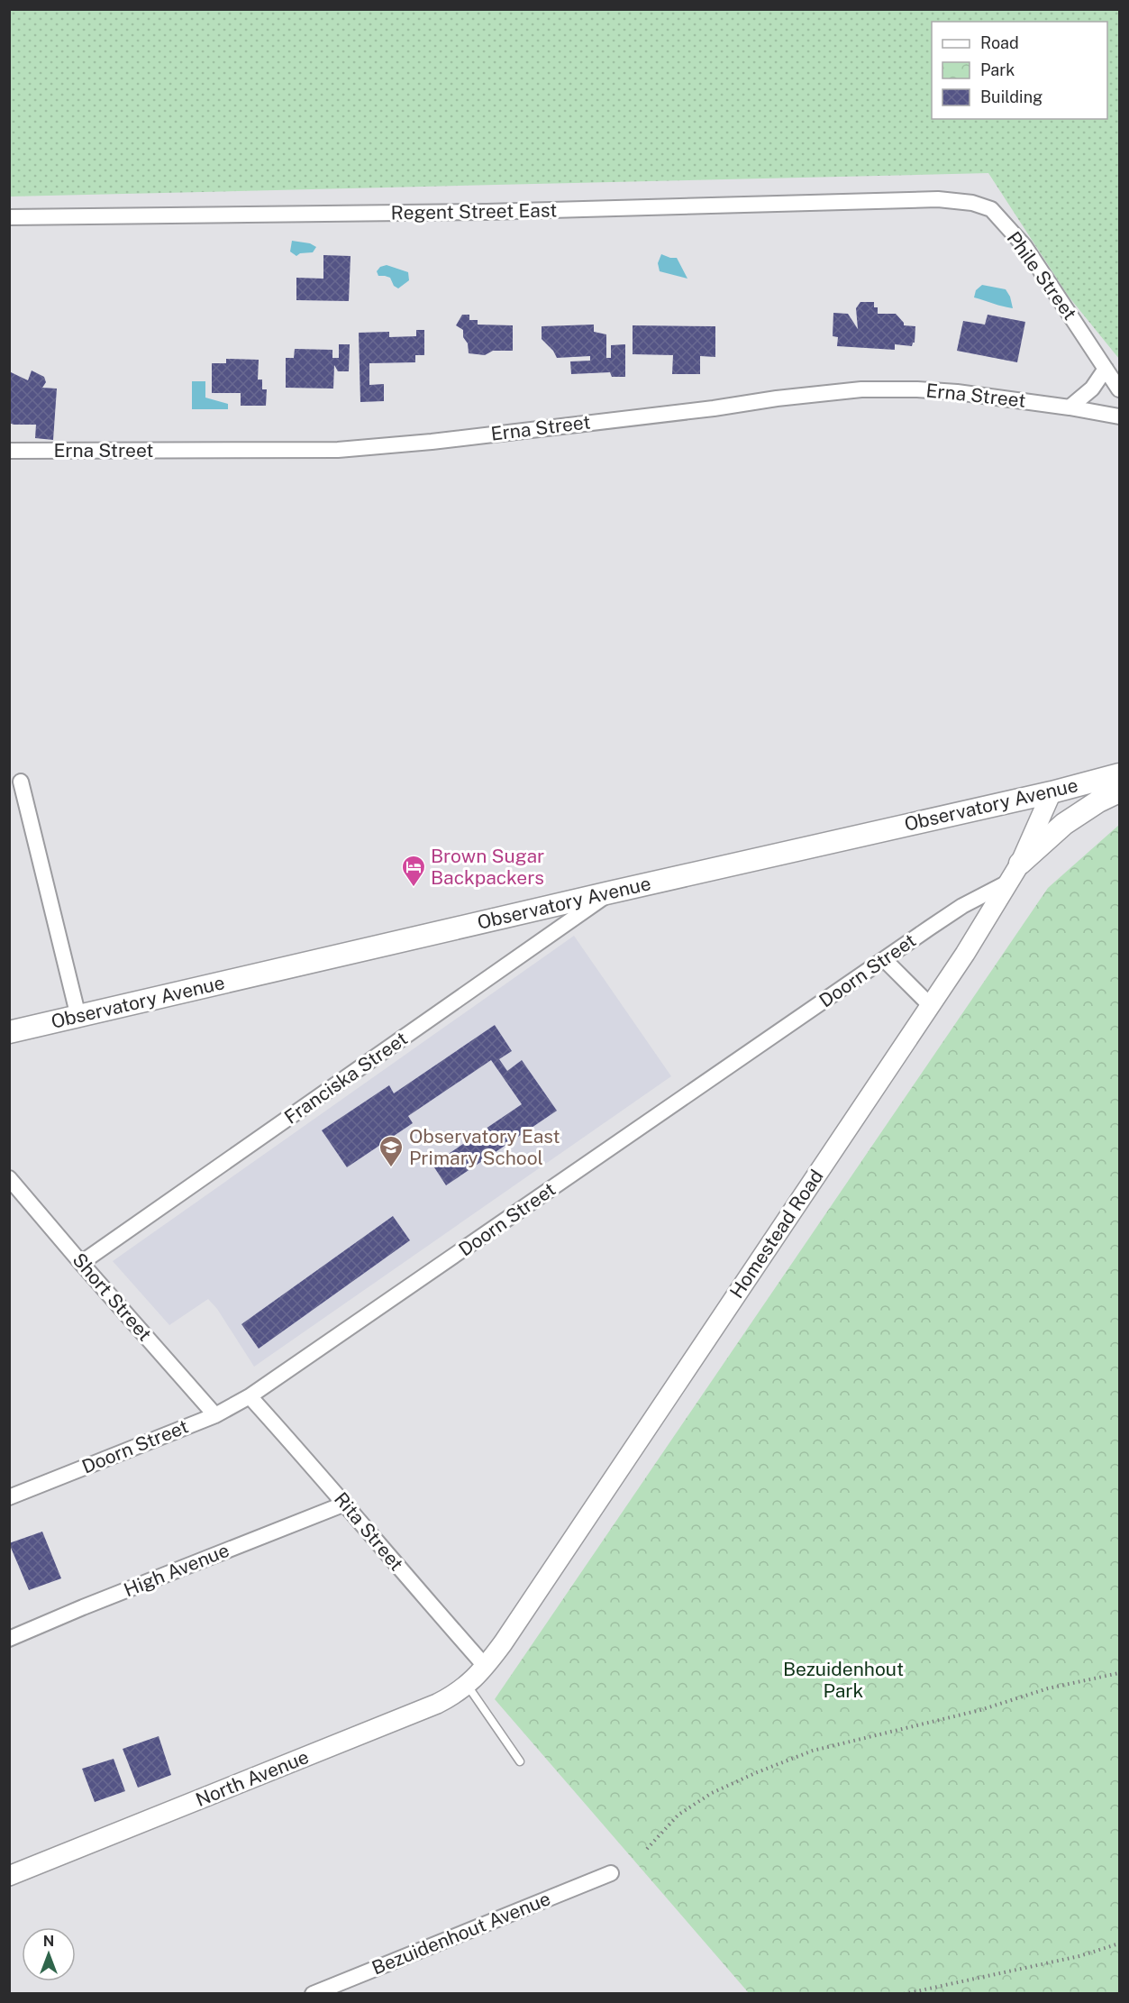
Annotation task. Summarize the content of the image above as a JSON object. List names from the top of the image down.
{
  "streets": {
    "main road": ["Observatory Avenue"],
    "street": [
      "Regent Street East",
      "Phile Street",
      "Erna Street",
      "Doorn Street",
      "Franciska Street",
      "Homestead Road",
      "Short Street",
      "Rita Street",
      "High Avenue",
      "North Avenue",
      "Bezuidenhout Avenue"
    ]
  },
  "crossings": [
    ["Regent Street East", "Phile Street"],
    ["Observatory Avenue", "Franciska Street"],
    ["Observatory Avenue", "Homestead Road"],
    ["Doorn Street", "Homestead Road"],
    ["Doorn Street", "Short Street"],
    ["Doorn Street", "Rita Street"],
    ["Franciska Street", "Short Street"],
    ["Homestead Road", "Rita Street"],
    ["Homestead Road", "North Avenue"],
    ["Rita Street", "High Avenue"],
    ["Rita Street", "North Avenue"]
  ],
  "parks": ["Bezuidenhout Park"],
  "places": {
    "hotel": ["Brown Sugar Backpackers"],
    "school or university": ["Observatory East Primary School"]
  },
  "legend": ["Road", "Park", "Building"],
  "north": "top"
}
